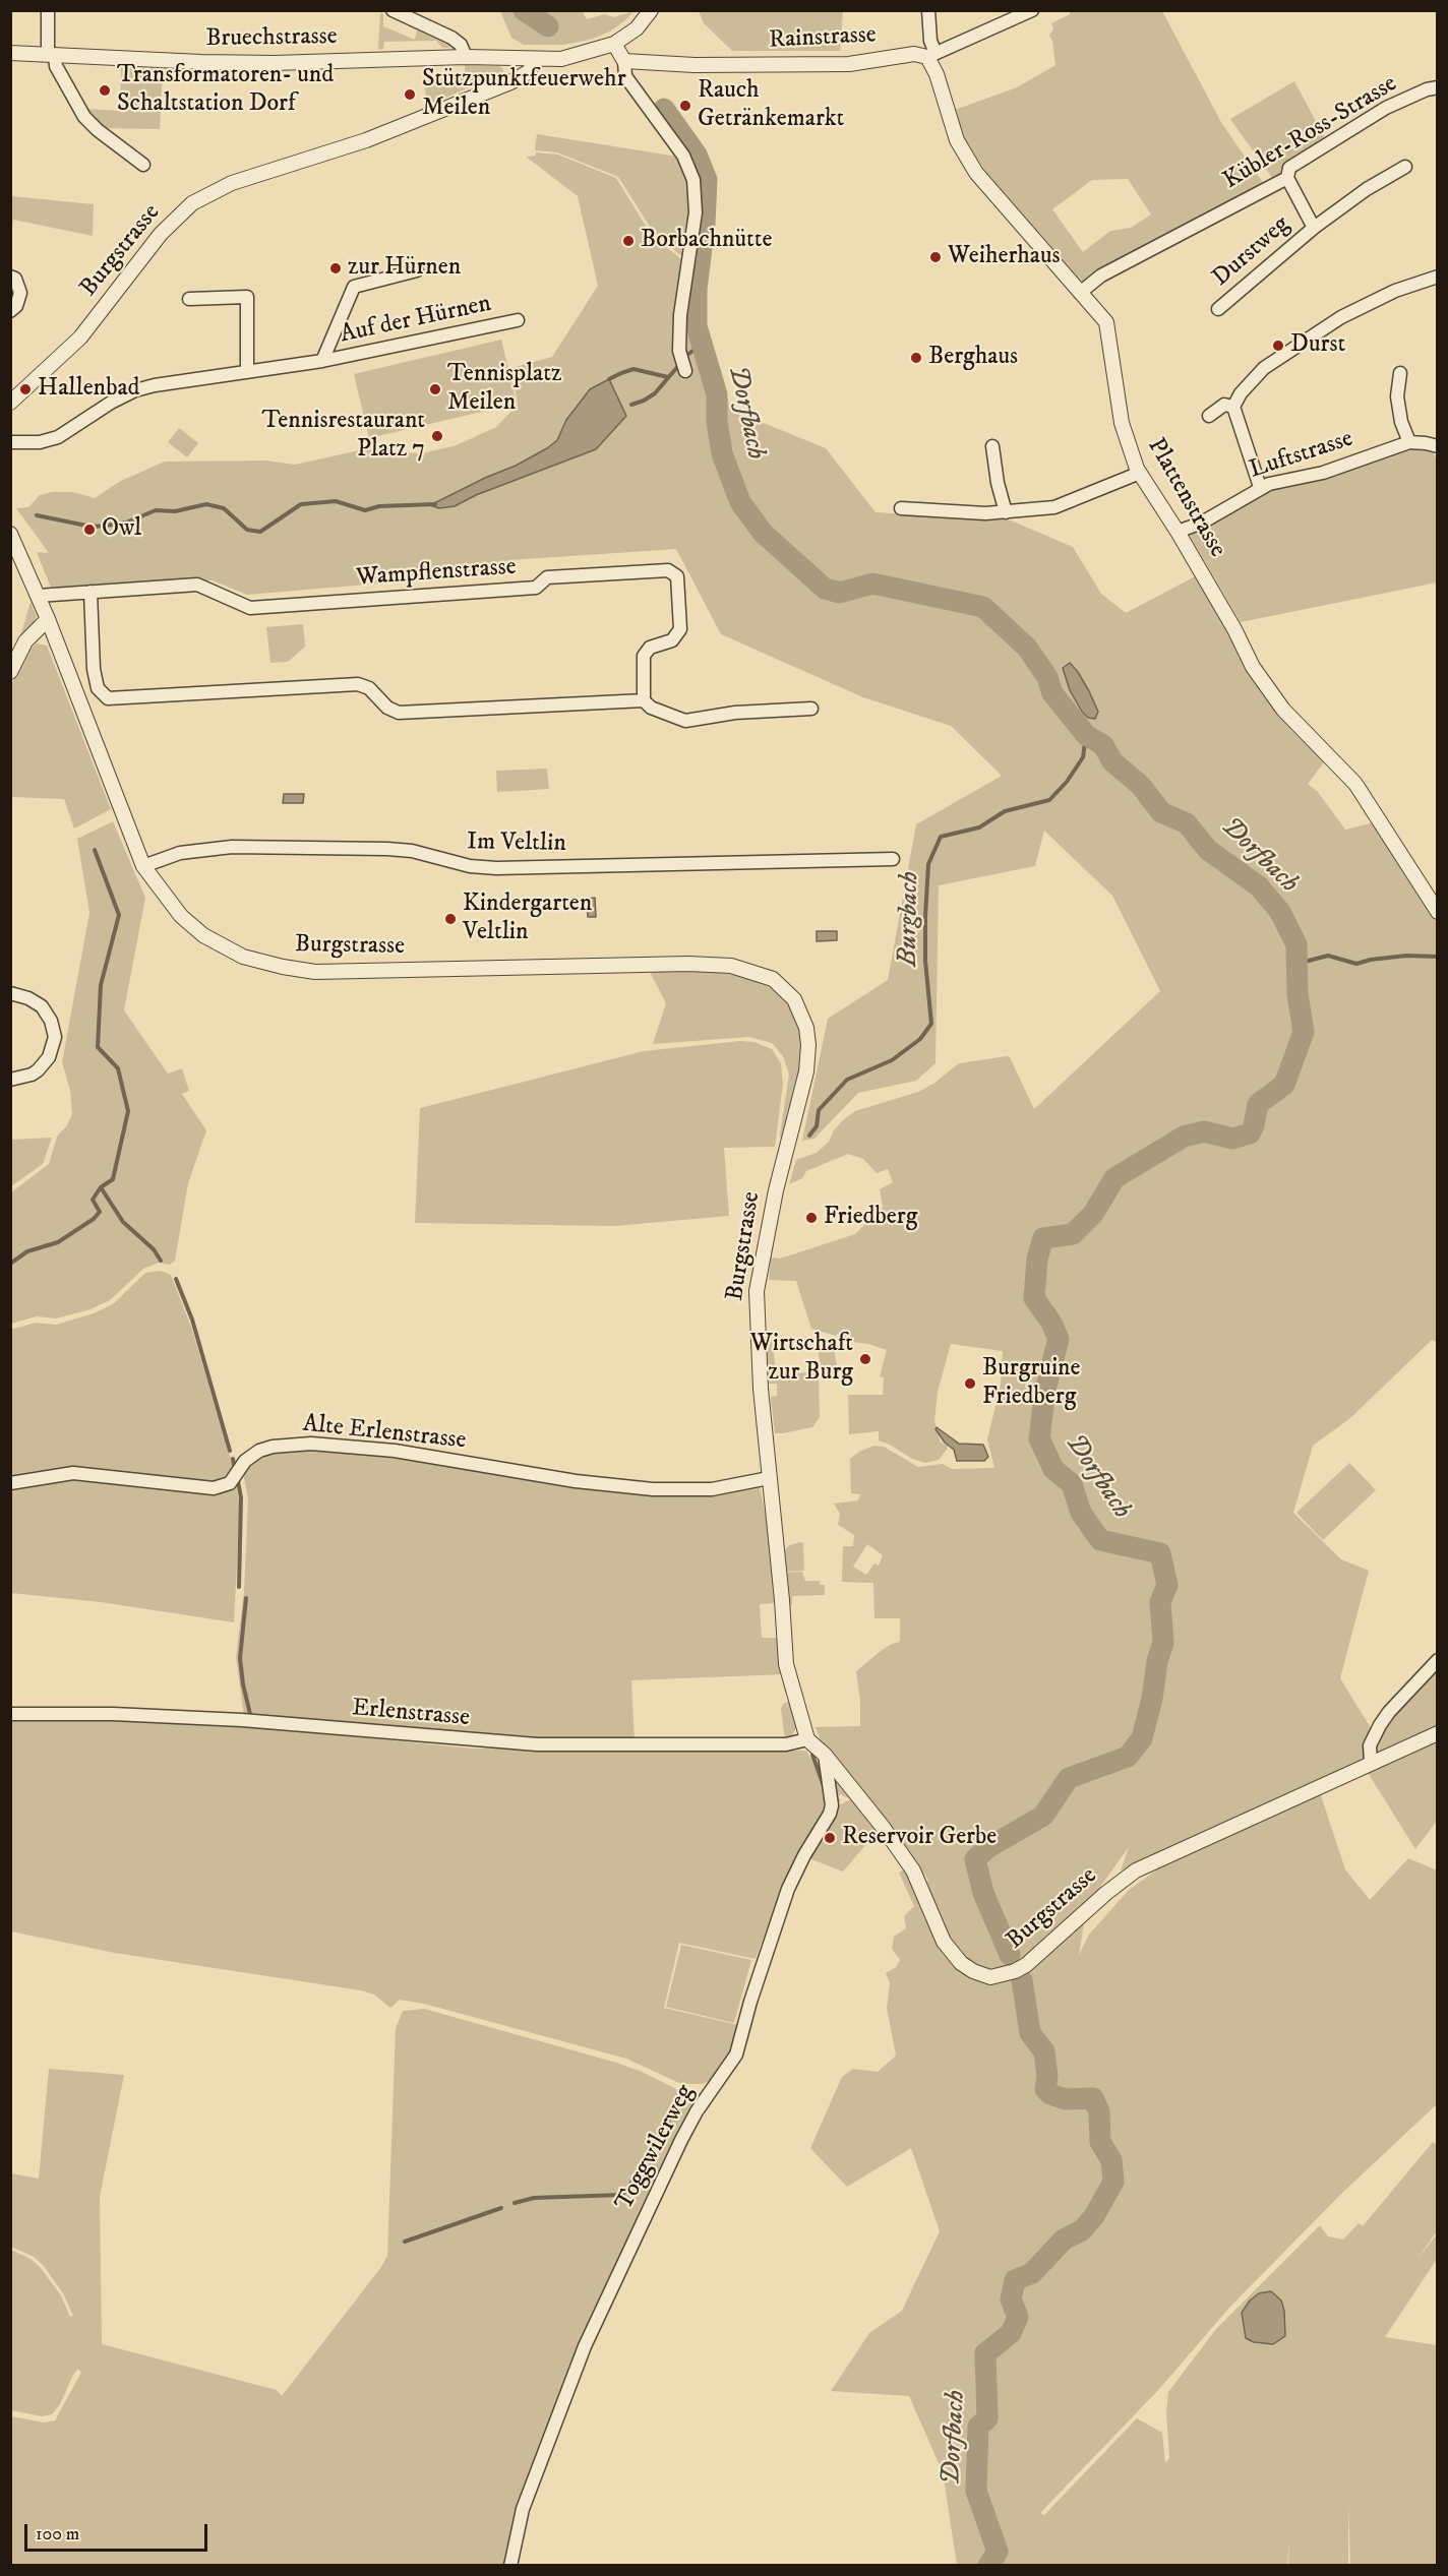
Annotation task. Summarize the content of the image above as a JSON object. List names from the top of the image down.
{
  "streets": {
    "street": [
      "Bruechstrasse",
      "Rainstrasse",
      "Kübler-Ross-Strasse",
      "Burgstrasse",
      "Durstweg",
      "Auf der Hürnen",
      "Luftstrasse",
      "Plattenstrasse",
      "Wampflenstrasse",
      "Im Veltlin",
      "Alte Erlenstrasse",
      "Erlenstrasse",
      "Toggwilerweg"
    ]
  },
  "crossings": [
    ["Bruechstrasse", "Burgstrasse"],
    ["Rainstrasse", "Plattenstrasse"],
    ["Kübler-Ross-Strasse", "Durstweg"],
    ["Kübler-Ross-Strasse", "Plattenstrasse"],
    ["Burgstrasse", "Wampflenstrasse"],
    ["Burgstrasse", "Im Veltlin"],
    ["Burgstrasse", "Alte Erlenstrasse"],
    ["Burgstrasse", "Erlenstrasse"],
    ["Burgstrasse", "Toggwilerweg"],
    ["Luftstrasse", "Plattenstrasse"]
  ],
  "water": ["Dorfbach", "Burgbach"],
  "places": [
    "Transformatoren- und Schaltstation Dorf",
    "Stützpunktfeuerwehr Meilen",
    "Rauch Getränkemarkt",
    "Borbachnütte",
    "Weiherhaus",
    "zur Hürnen",
    "Durst",
    "Berghaus",
    "Hallenbad",
    "Tennisplatz Meilen",
    "Tennisrestaurant Platz 7",
    "Owl",
    "Kindergarten Veltlin",
    "Friedberg",
    "Wirtschaft zur Burg",
    "Burgruine Friedberg",
    "Reservoir Gerbe"
  ],
  "scale_bar": "100 m"
}
